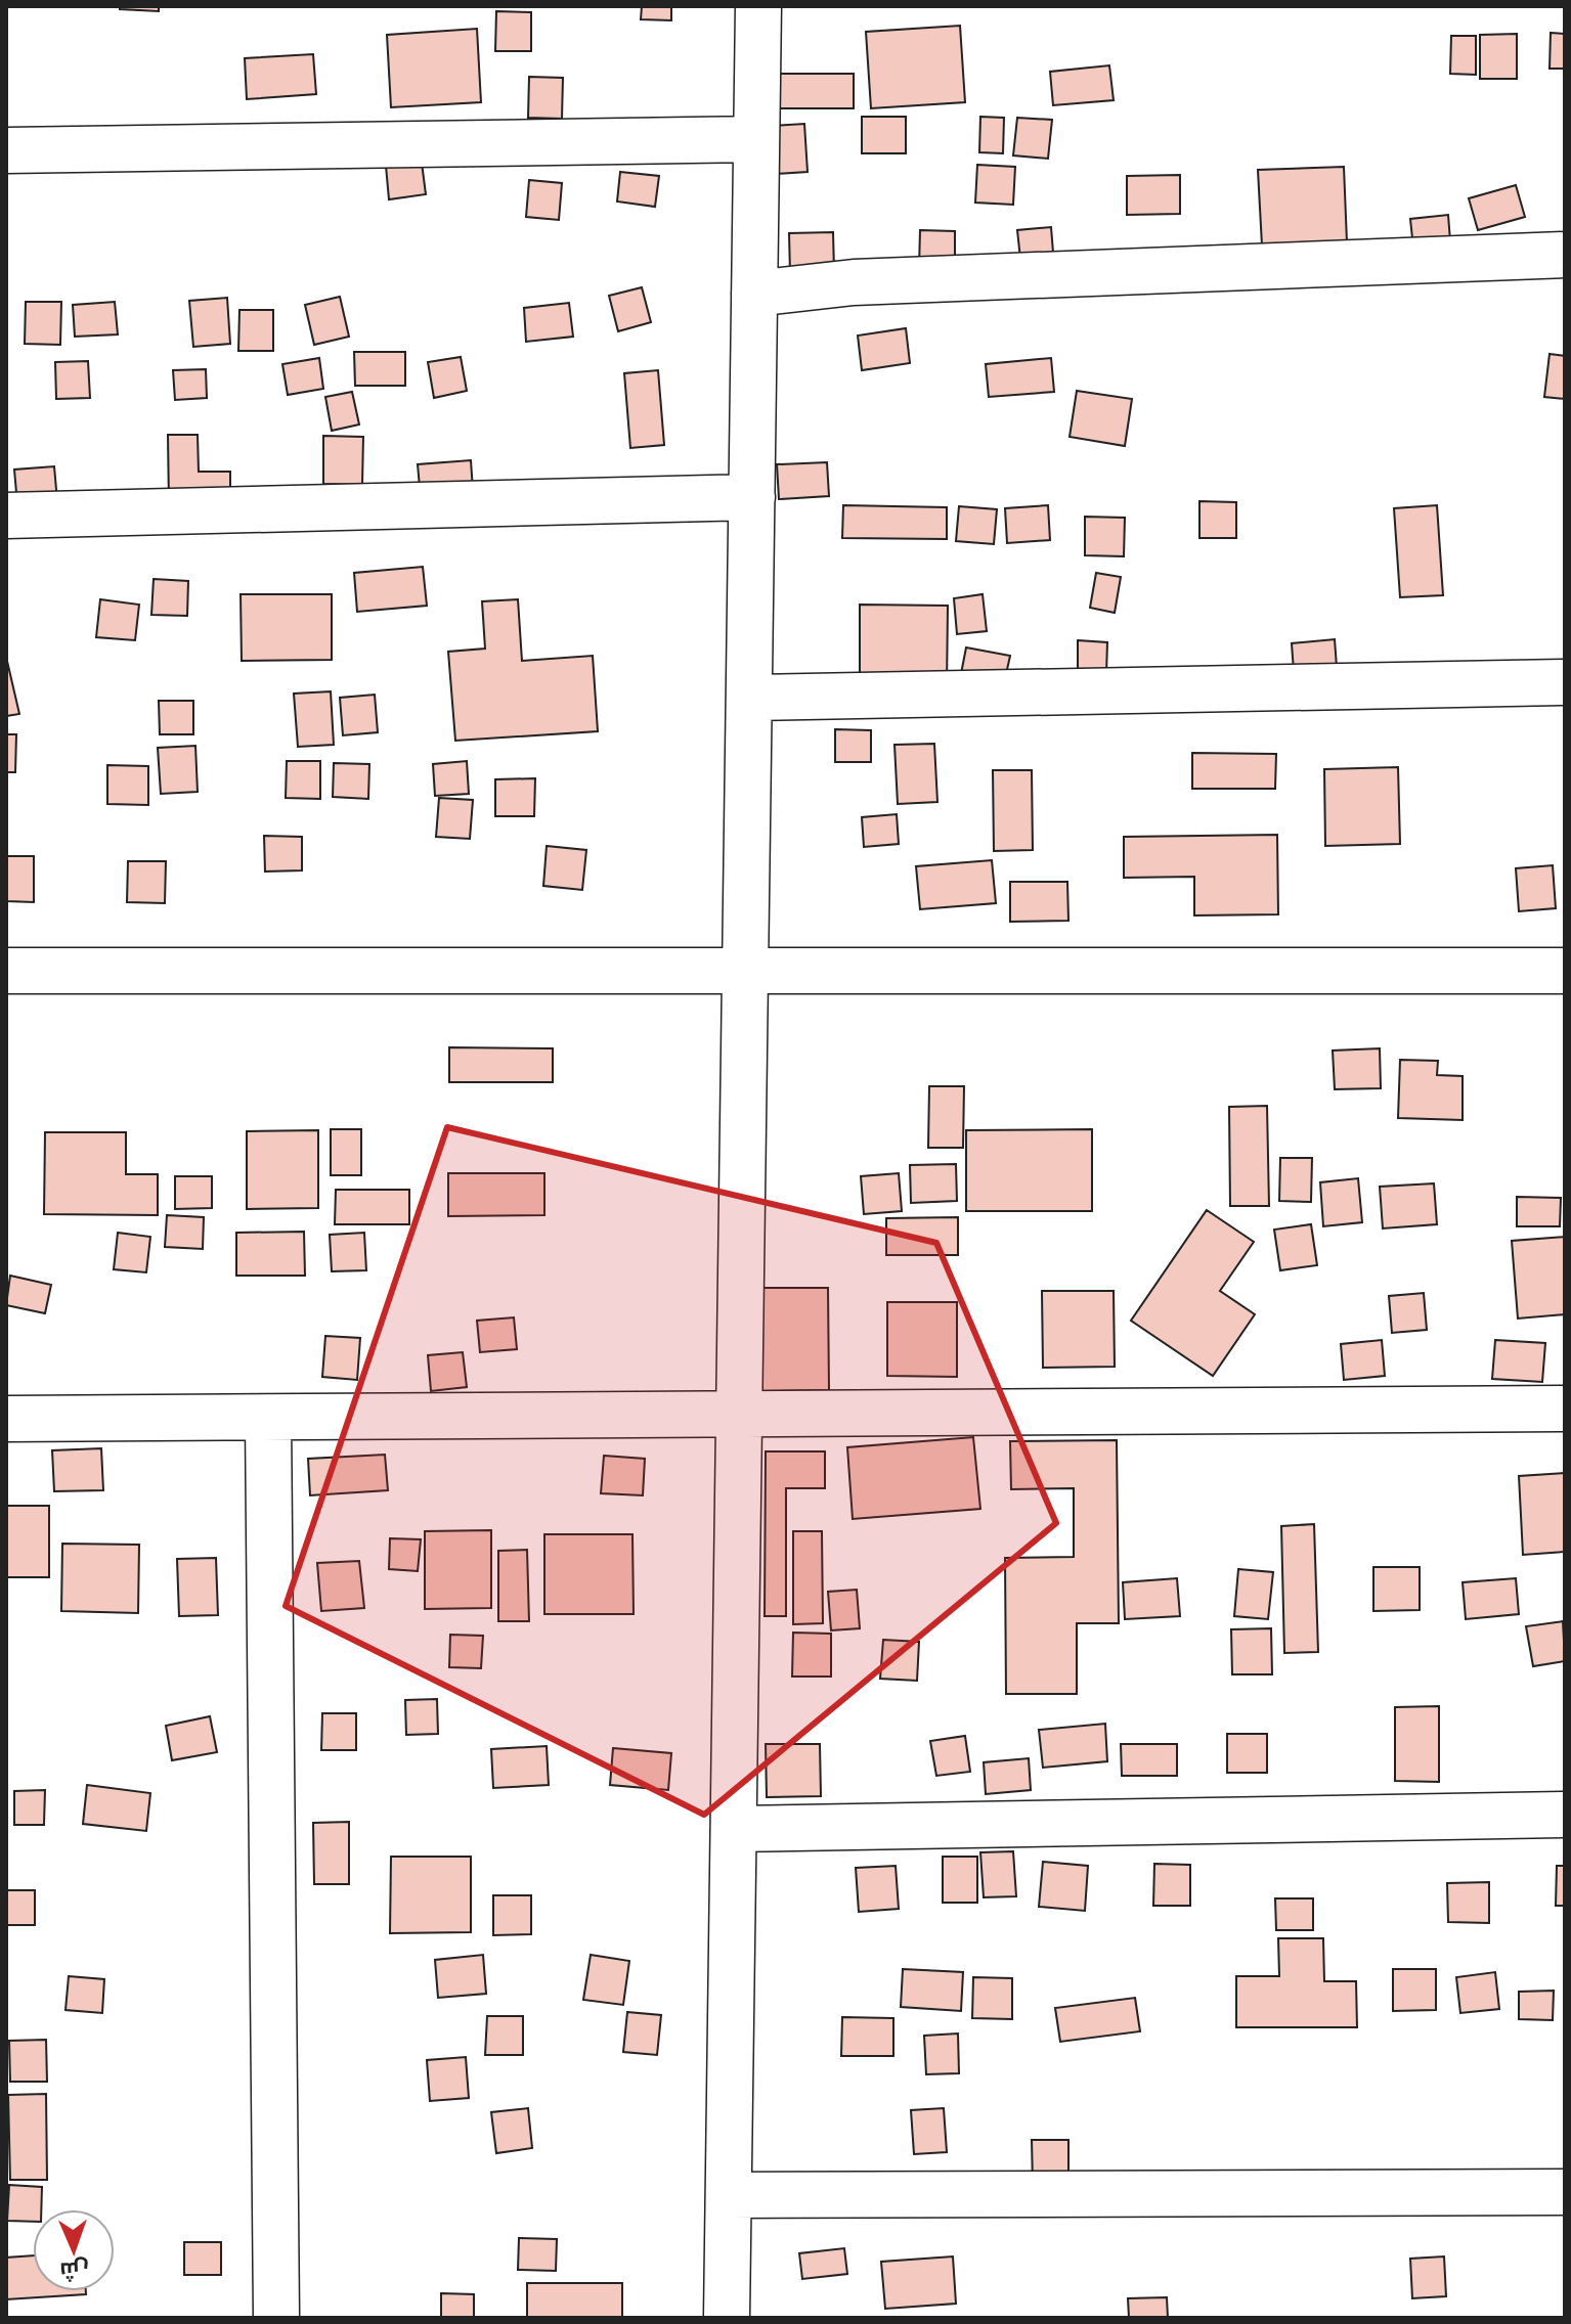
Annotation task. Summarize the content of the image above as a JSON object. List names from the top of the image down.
{
  "north": "bottom"
}
